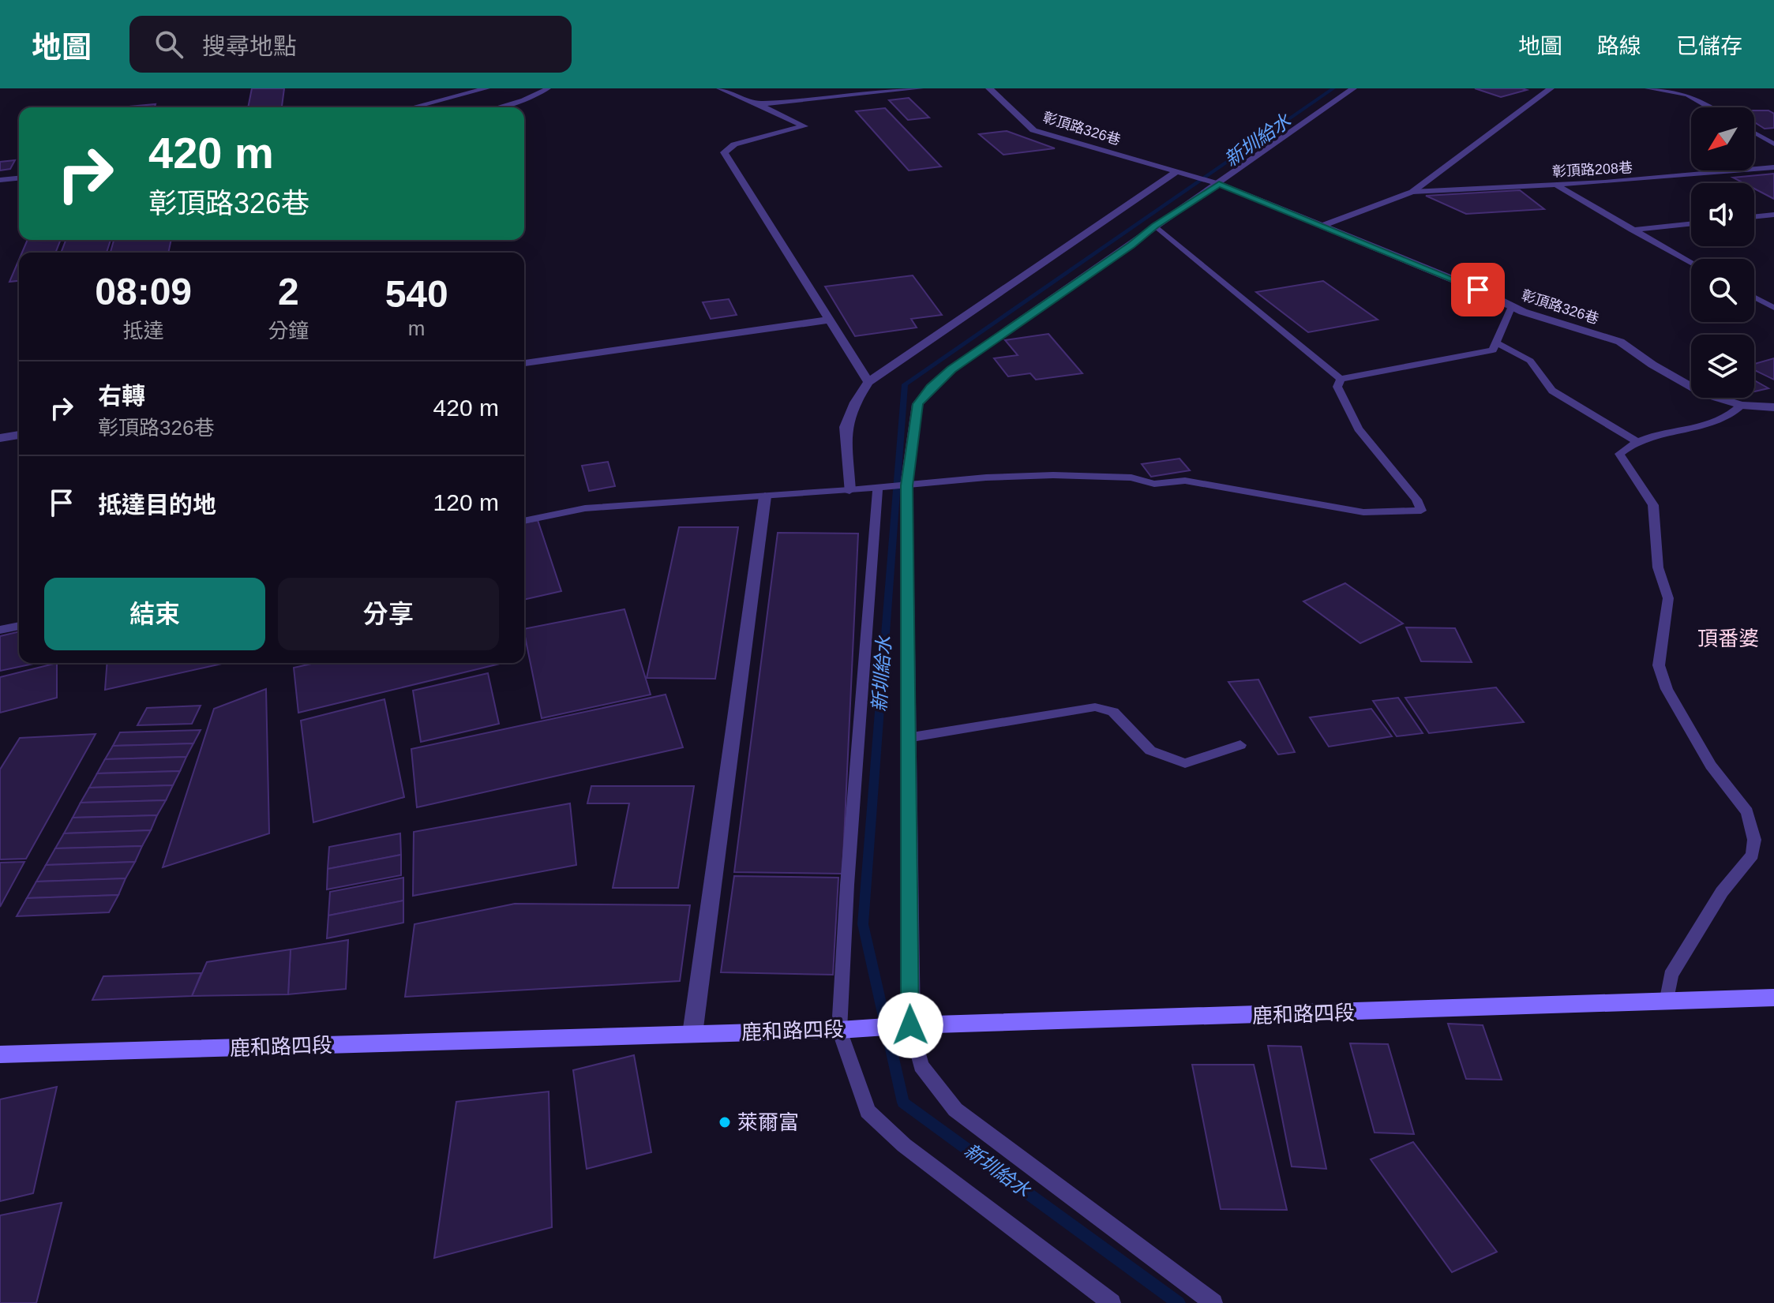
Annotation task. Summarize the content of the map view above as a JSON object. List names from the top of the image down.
{
  "streets": {
    "main road": ["鹿和路四段"],
    "street": ["彰頂路326巷"],
    "lane": ["彰頂路208巷"]
  },
  "districts": ["頂番婆"],
  "water": ["新圳給水"],
  "places": ["萊爾富"],
  "north": "bottom left",
  "page": {
    "header": "地圖",
    "search": "搜尋地點",
    "nav": ["地圖", "路線", "已儲存"],
    "turn": ["420 m", "彰頂路326巷"],
    "eta": [
      "08:09",
      "抵達",
      "2",
      "分鐘",
      "540",
      "m"
    ],
    "list": [
      {
        "name": "右轉",
        "note": "彰頂路326巷",
        "value": "420 m"
      },
      {
        "name": "抵達目的地",
        "value": "120 m"
      }
    ],
    "buttons": ["結束", "分享"]
  }
}
